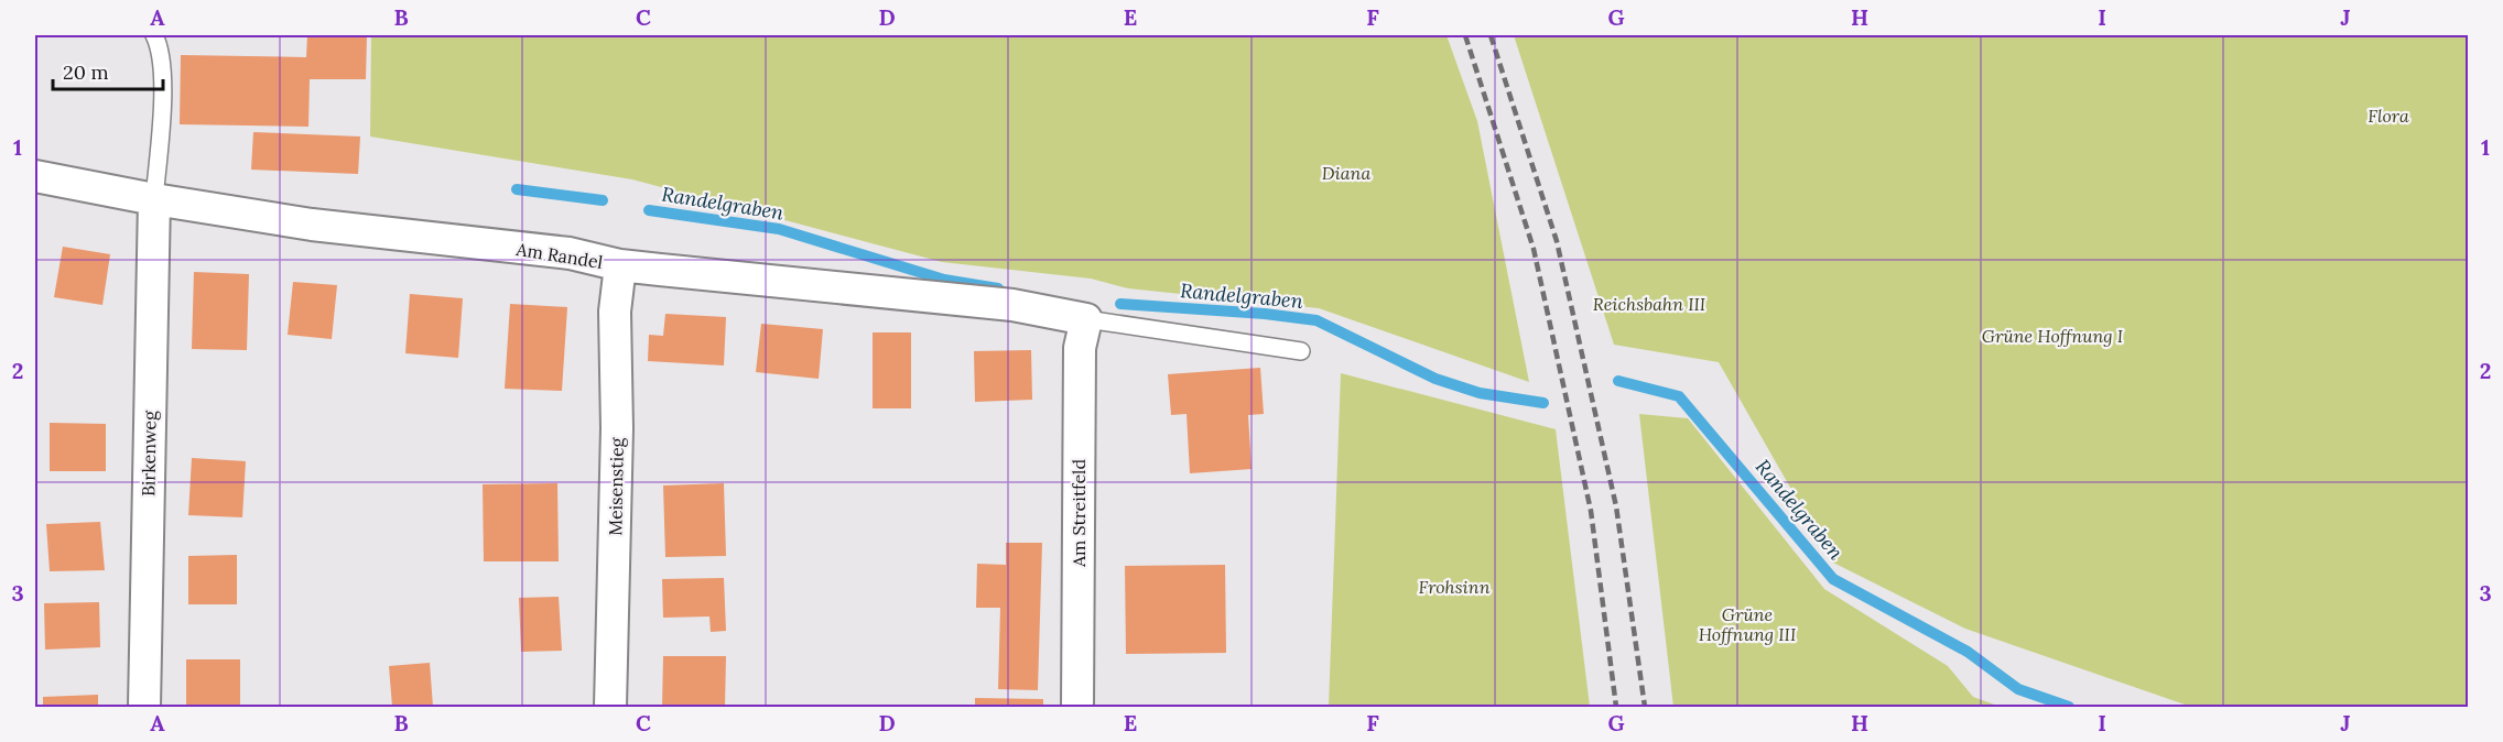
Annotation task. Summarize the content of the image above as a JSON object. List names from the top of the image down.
{
  "streets": {
    "street": [
      "Am Randel",
      "Birkenweg",
      "Meisenstieg",
      "Am Streitfeld"
    ]
  },
  "crossings": [
    ["Am Randel", "Birkenweg"],
    ["Am Randel", "Meisenstieg"],
    ["Am Randel", "Am Streitfeld"]
  ],
  "water": ["Randelgraben"],
  "parks": [
    "Flora",
    "Diana",
    "Reichsbahn III",
    "Grüne Hoffnung I",
    "Frohsinn",
    "Grüne Hoffnung III"
  ],
  "scale_bar": "20 m",
  "grid": {
    "columns": [
      "A",
      "B",
      "C",
      "D",
      "E",
      "F",
      "G",
      "H",
      "I",
      "J"
    ],
    "rows": ["1", "2", "3"]
  }
}
